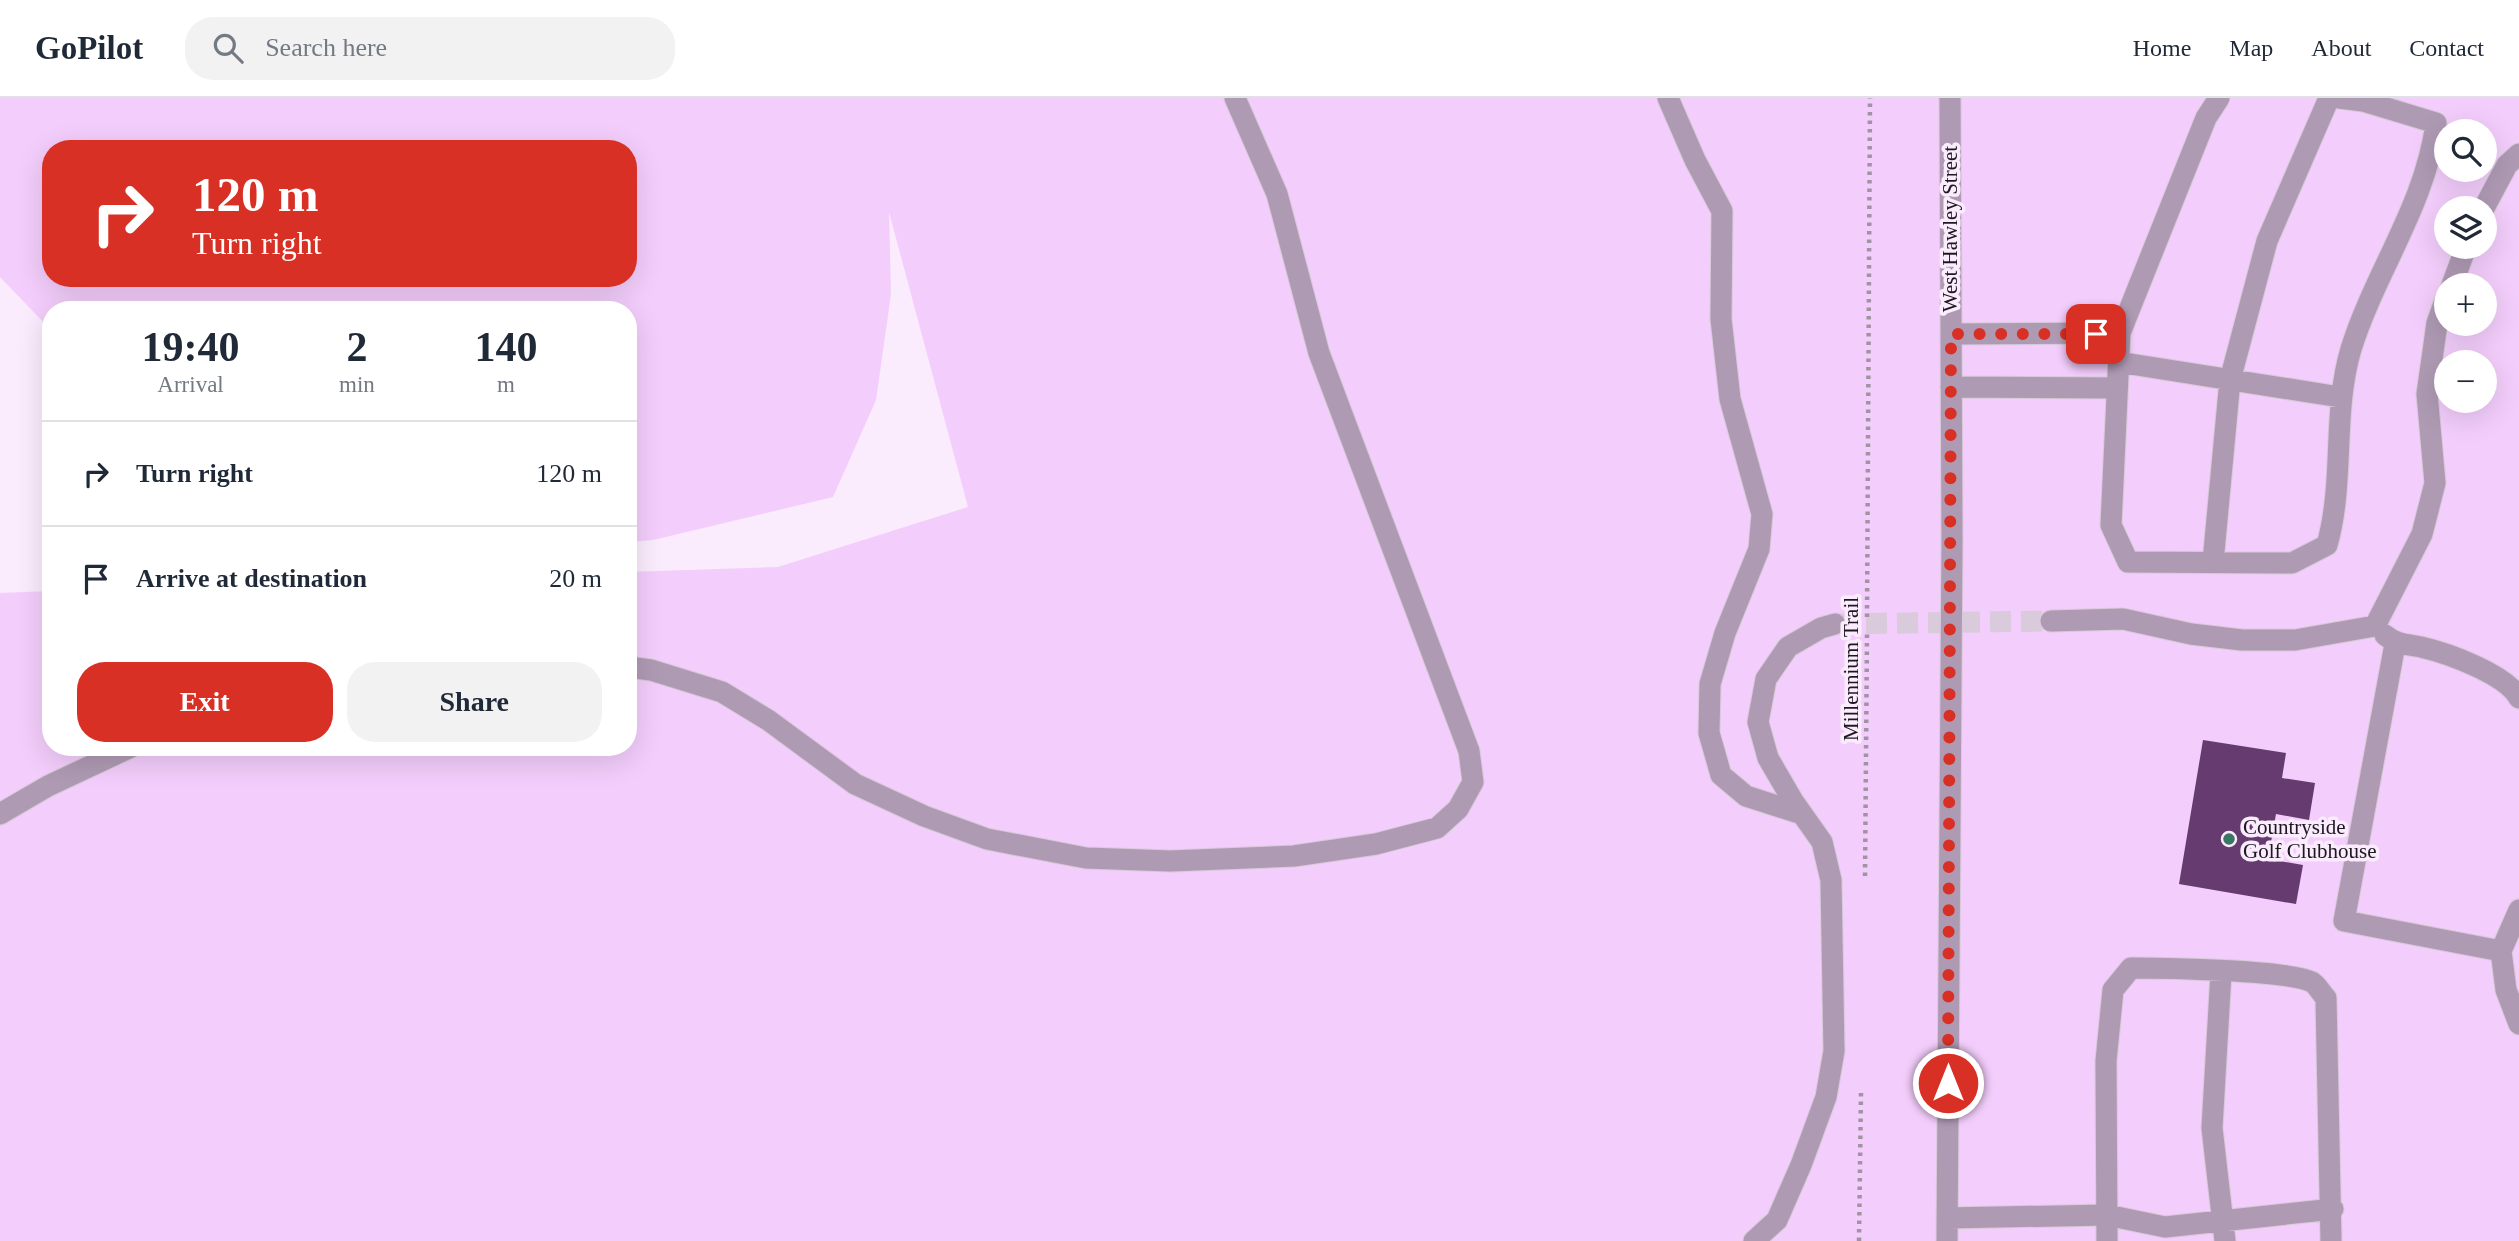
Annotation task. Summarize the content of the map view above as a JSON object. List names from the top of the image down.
{
  "streets": {
    "street": ["West Hawley Street"],
    "path": ["Millennium Trail"]
  },
  "places": ["Countryside Golf Clubhouse"],
  "page": {
    "header": "GoPilot",
    "search": "Search here",
    "nav": [
      "Home",
      "Map",
      "About",
      "Contact"
    ],
    "map_buttons": ["+", "−"],
    "turn": ["120 m", "Turn right"],
    "eta": [
      "19:40",
      "Arrival",
      "2",
      "min",
      "140",
      "m"
    ],
    "list": [
      {
        "name": "Turn right",
        "value": "120 m"
      },
      {
        "name": "Arrive at destination",
        "value": "20 m"
      }
    ],
    "buttons": ["Exit", "Share"]
  }
}
